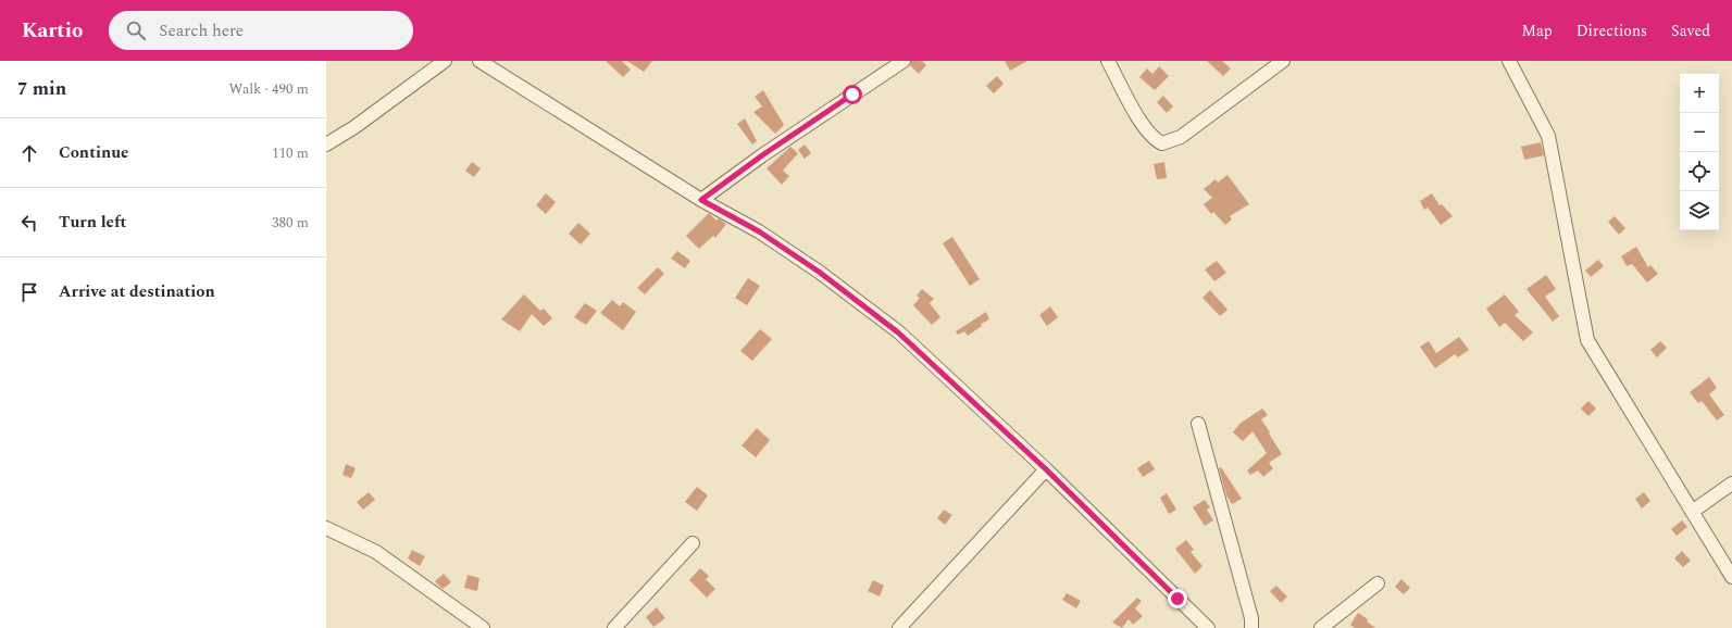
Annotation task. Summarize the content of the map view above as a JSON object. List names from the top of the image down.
{
  "page": {
    "header": "Kartio",
    "search": "Search here",
    "nav": ["Map", "Directions", "Saved"],
    "heading": ["7 min", "Walk · 490 m"],
    "map_buttons": ["+", "−"],
    "list": [
      ["Continue", "110 m"],
      ["Turn left", "380 m"],
      "Arrive at destination"
    ]
  }
}
